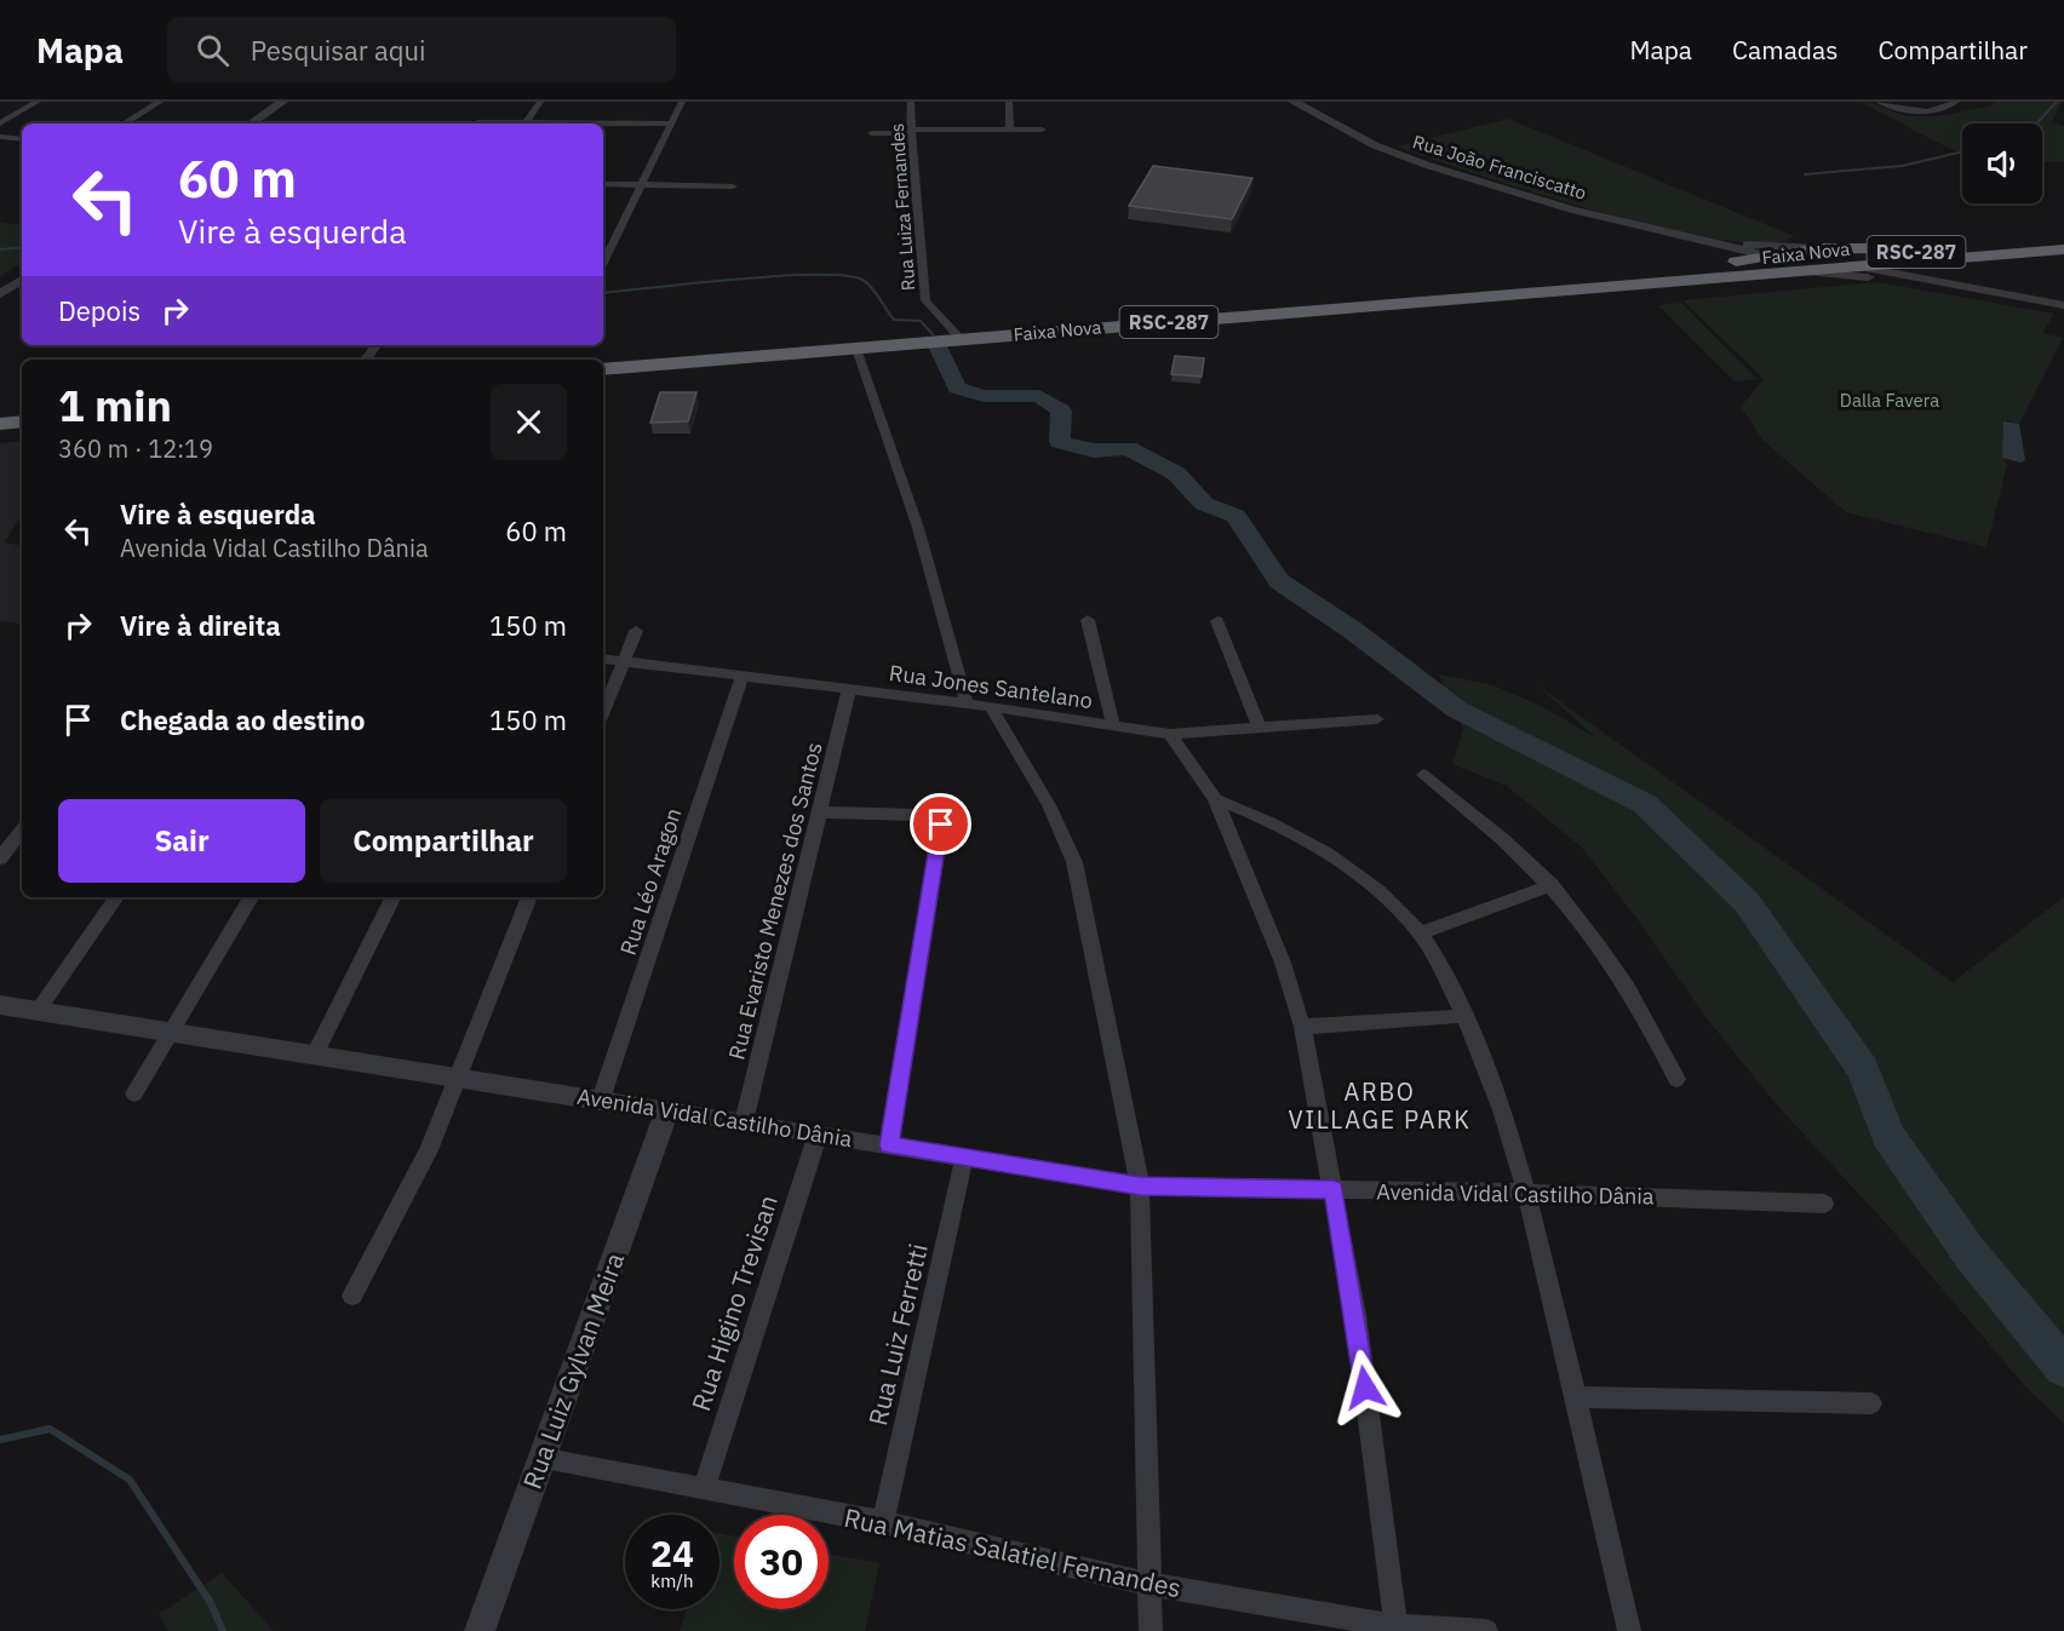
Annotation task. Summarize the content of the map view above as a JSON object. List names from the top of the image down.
{
  "streets": {
    "highway": ["RSC-287", "Faixa Nova"],
    "street": [
      "Rua João Franciscatto",
      "Rua Luiza Fernandes",
      "Rua Jones Santelano",
      "Rua Léo Aragon",
      "Rua Evaristo Menezes dos Santos",
      "Avenida Vidal Castilho Dânia",
      "Rua Higino Trevisan",
      "Rua Luiz Ferretti",
      "Rua Luiz Gylvan Meira",
      "Rua Matias Salatiel Fernandes"
    ]
  },
  "crossings": [
    ["Rua João Franciscatto", "RSC-287"],
    ["Rua João Franciscatto", "Faixa Nova"],
    ["Rua Luiza Fernandes", "Faixa Nova"],
    ["RSC-287", "Faixa Nova"],
    ["Rua Jones Santelano", "Rua Léo Aragon"],
    ["Rua Jones Santelano", "Rua Evaristo Menezes dos Santos"],
    ["Rua Léo Aragon", "Avenida Vidal Castilho Dânia"],
    ["Rua Evaristo Menezes dos Santos", "Avenida Vidal Castilho Dânia"],
    ["Avenida Vidal Castilho Dânia", "Rua Higino Trevisan"],
    ["Avenida Vidal Castilho Dânia", "Rua Luiz Ferretti"],
    ["Avenida Vidal Castilho Dânia", "Rua Luiz Gylvan Meira"],
    ["Rua Higino Trevisan", "Rua Matias Salatiel Fernandes"],
    ["Rua Luiz Ferretti", "Rua Matias Salatiel Fernandes"],
    ["Rua Luiz Gylvan Meira", "Rua Matias Salatiel Fernandes"]
  ],
  "districts": ["ARBO VILLAGE PARK"],
  "parks": ["Dalla Favera"],
  "page": {
    "header": "Mapa",
    "search": "Pesquisar aqui",
    "nav": ["Mapa", "Camadas", "Compartilhar"],
    "turn": ["60 m", "Vire à esquerda"],
    "then": "Depois",
    "heading": ["1 min", "360 m · 12:19"],
    "list": [
      {
        "name": "Vire à esquerda",
        "note": "Avenida Vidal Castilho Dânia",
        "value": "60 m"
      },
      {
        "name": "Vire à direita",
        "value": "150 m"
      },
      {
        "name": "Chegada ao destino",
        "value": "150 m"
      }
    ],
    "buttons": ["Sair", "Compartilhar"],
    "speed": "24 km/h",
    "limit": "30"
  }
}
